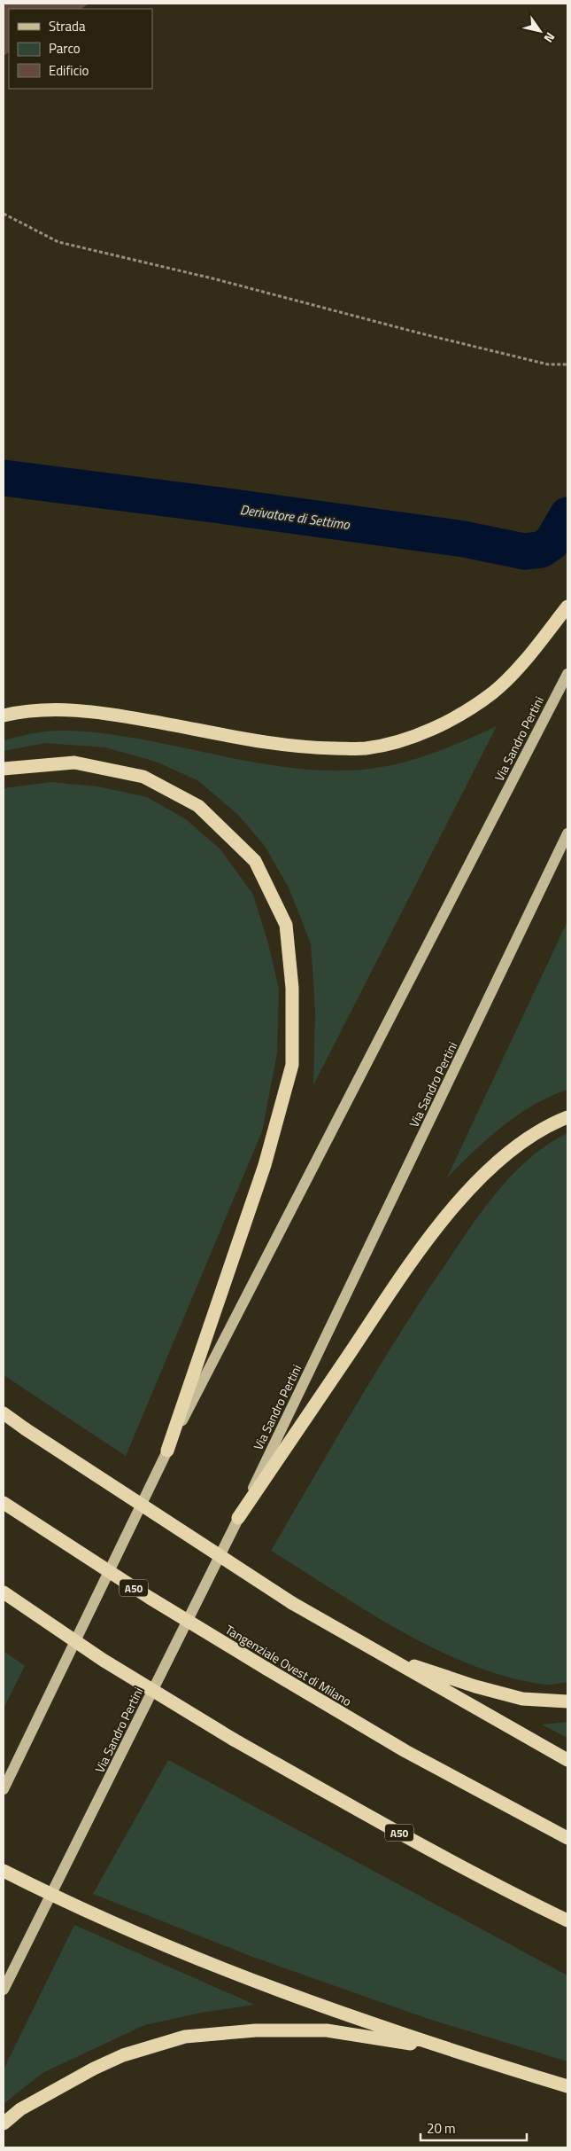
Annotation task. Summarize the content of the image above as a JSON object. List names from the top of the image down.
{
  "streets": {
    "highway": ["A50", "Tangenziale Ovest di Milano"],
    "main road": ["Via Sandro Pertini"]
  },
  "water": ["Derivatore di Settimo"],
  "legend": ["Strada", "Parco", "Edificio"],
  "scale_bar": "20 m",
  "north": "bottom right"
}
